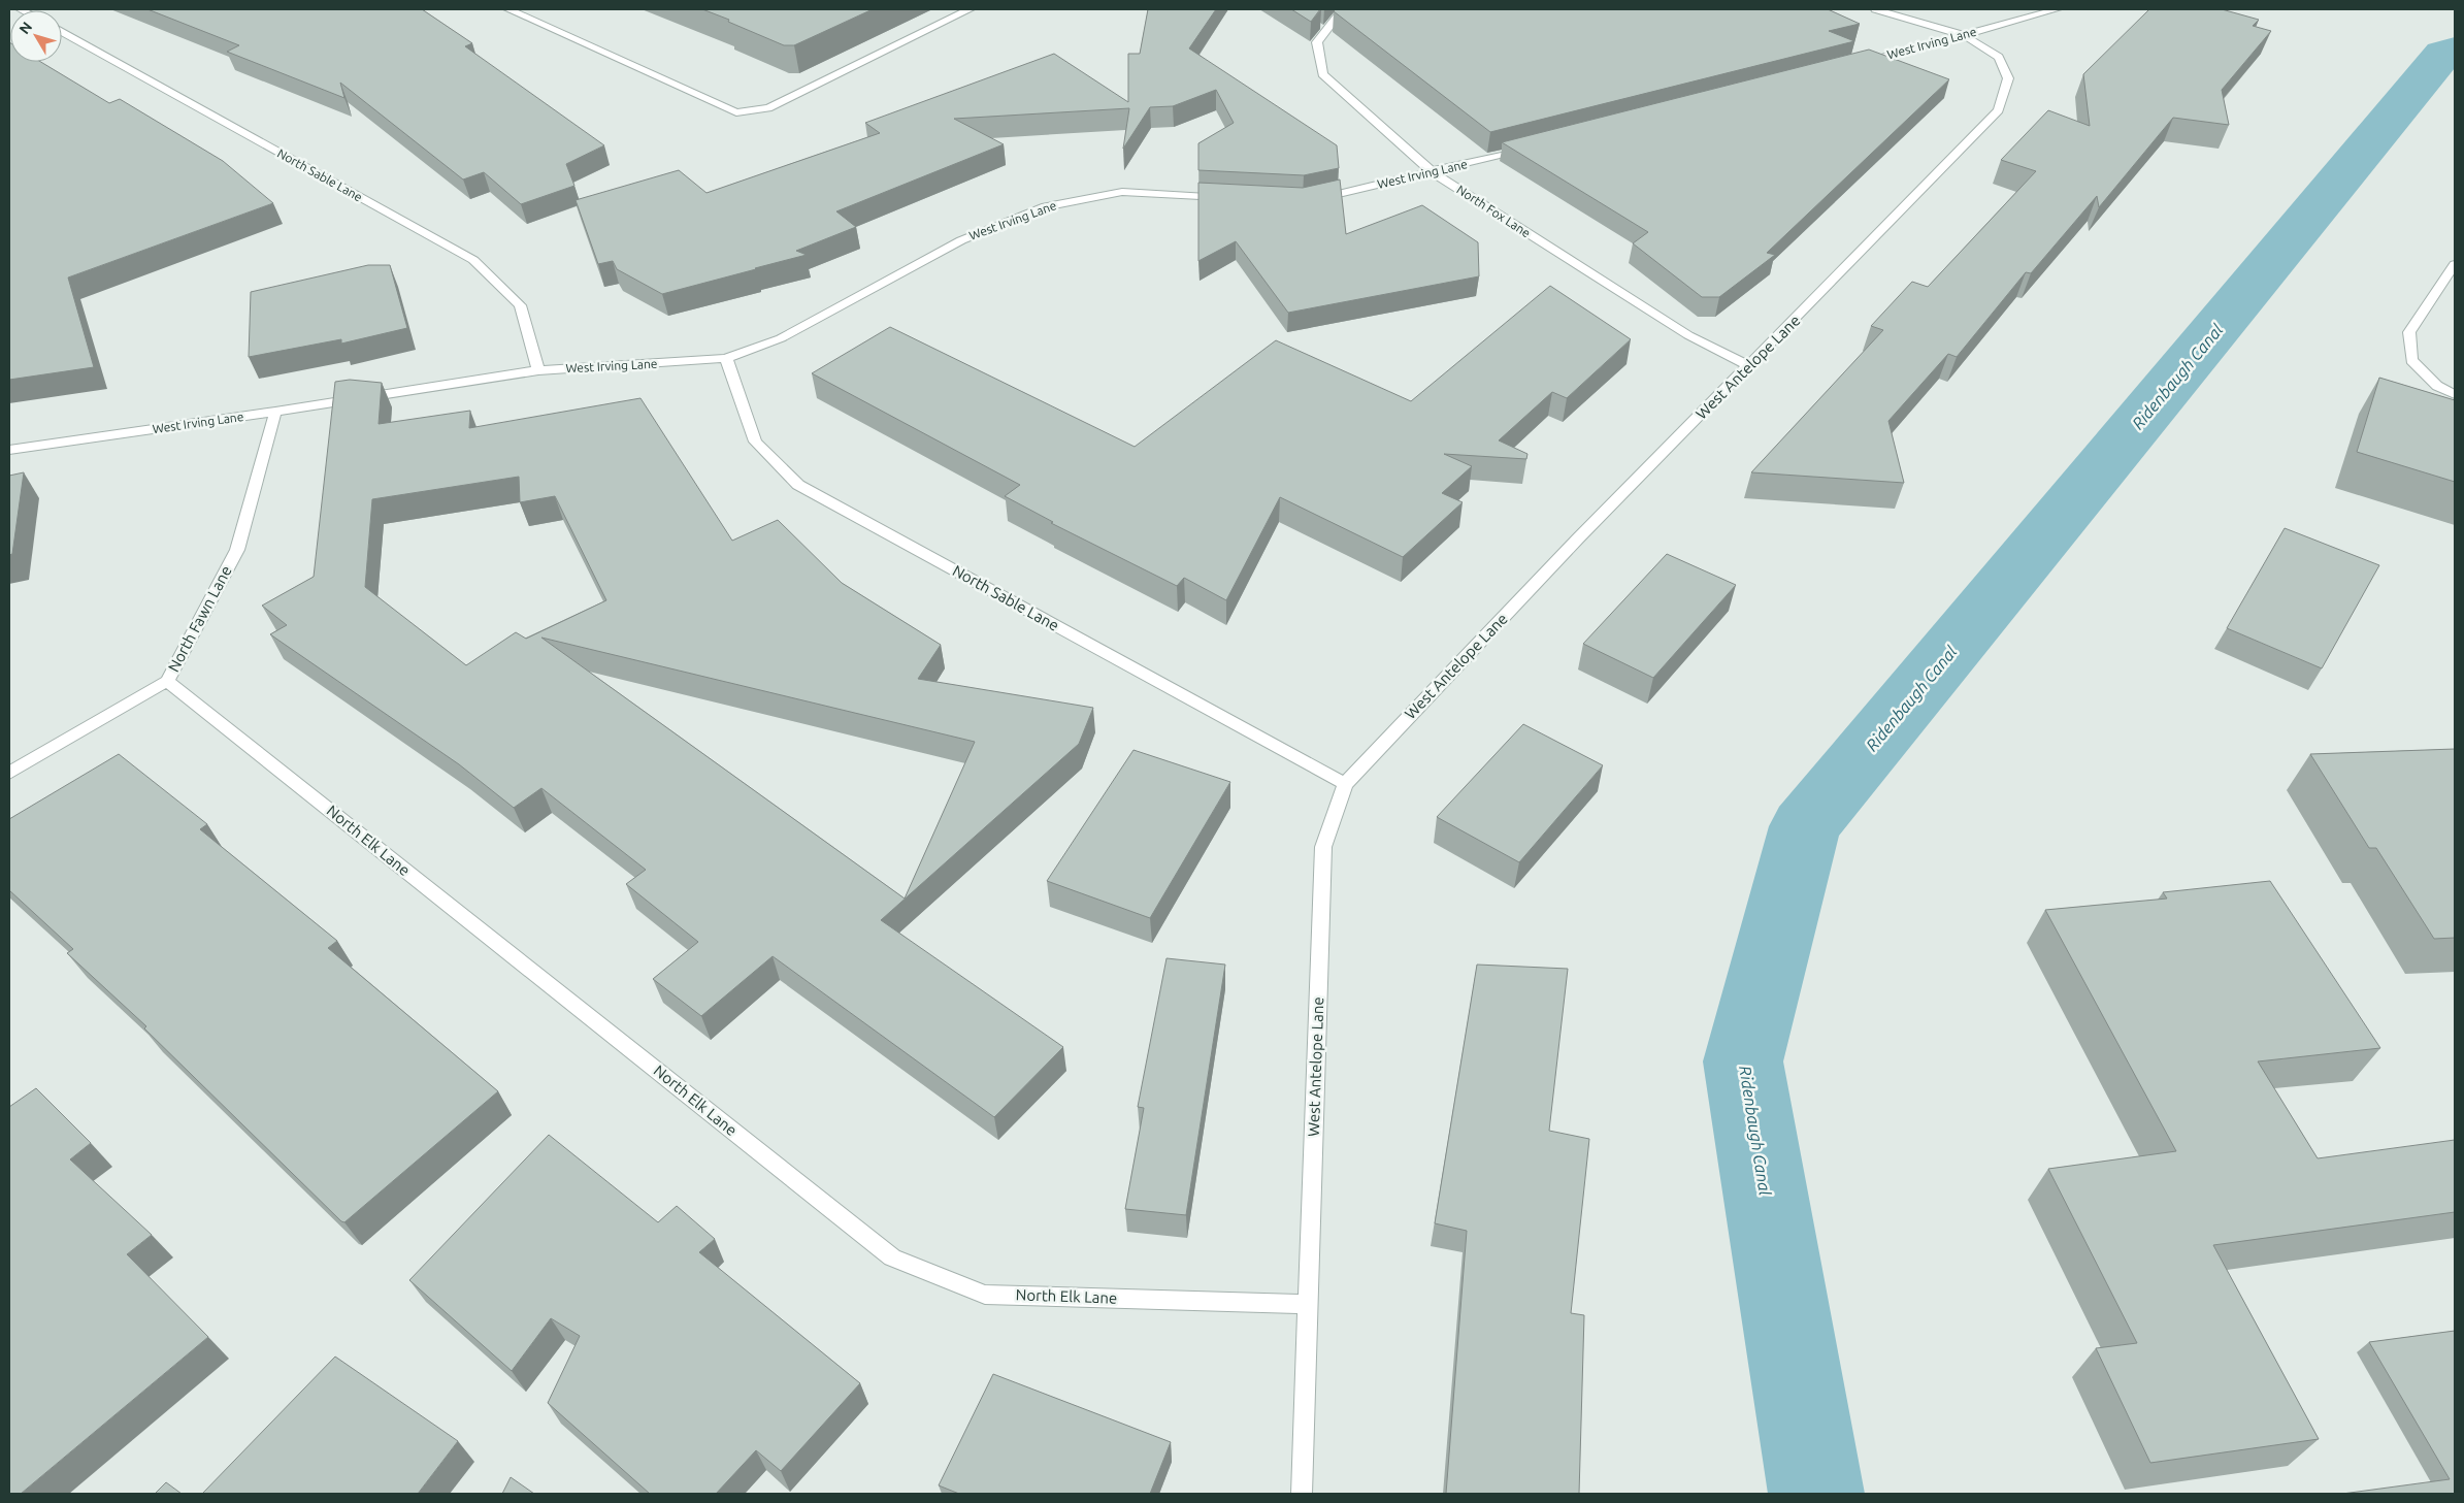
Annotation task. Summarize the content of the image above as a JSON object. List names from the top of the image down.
{
  "streets": {
    "street": [
      "West Irving Lane",
      "North Sable Lane",
      "North Fox Lane",
      "West Antelope Lane",
      "North Fawn Lane",
      "North Elk Lane"
    ]
  },
  "crossings": [
    ["West Irving Lane", "North Sable Lane"],
    ["West Irving Lane", "North Fox Lane"],
    ["West Irving Lane", "West Antelope Lane"],
    ["West Irving Lane", "North Fawn Lane"],
    ["North Sable Lane", "West Antelope Lane"],
    ["North Fox Lane", "West Antelope Lane"],
    ["West Antelope Lane", "North Elk Lane"],
    ["North Fawn Lane", "North Elk Lane"]
  ],
  "water": ["Ridenbaugh Canal"],
  "north": "top left"
}
